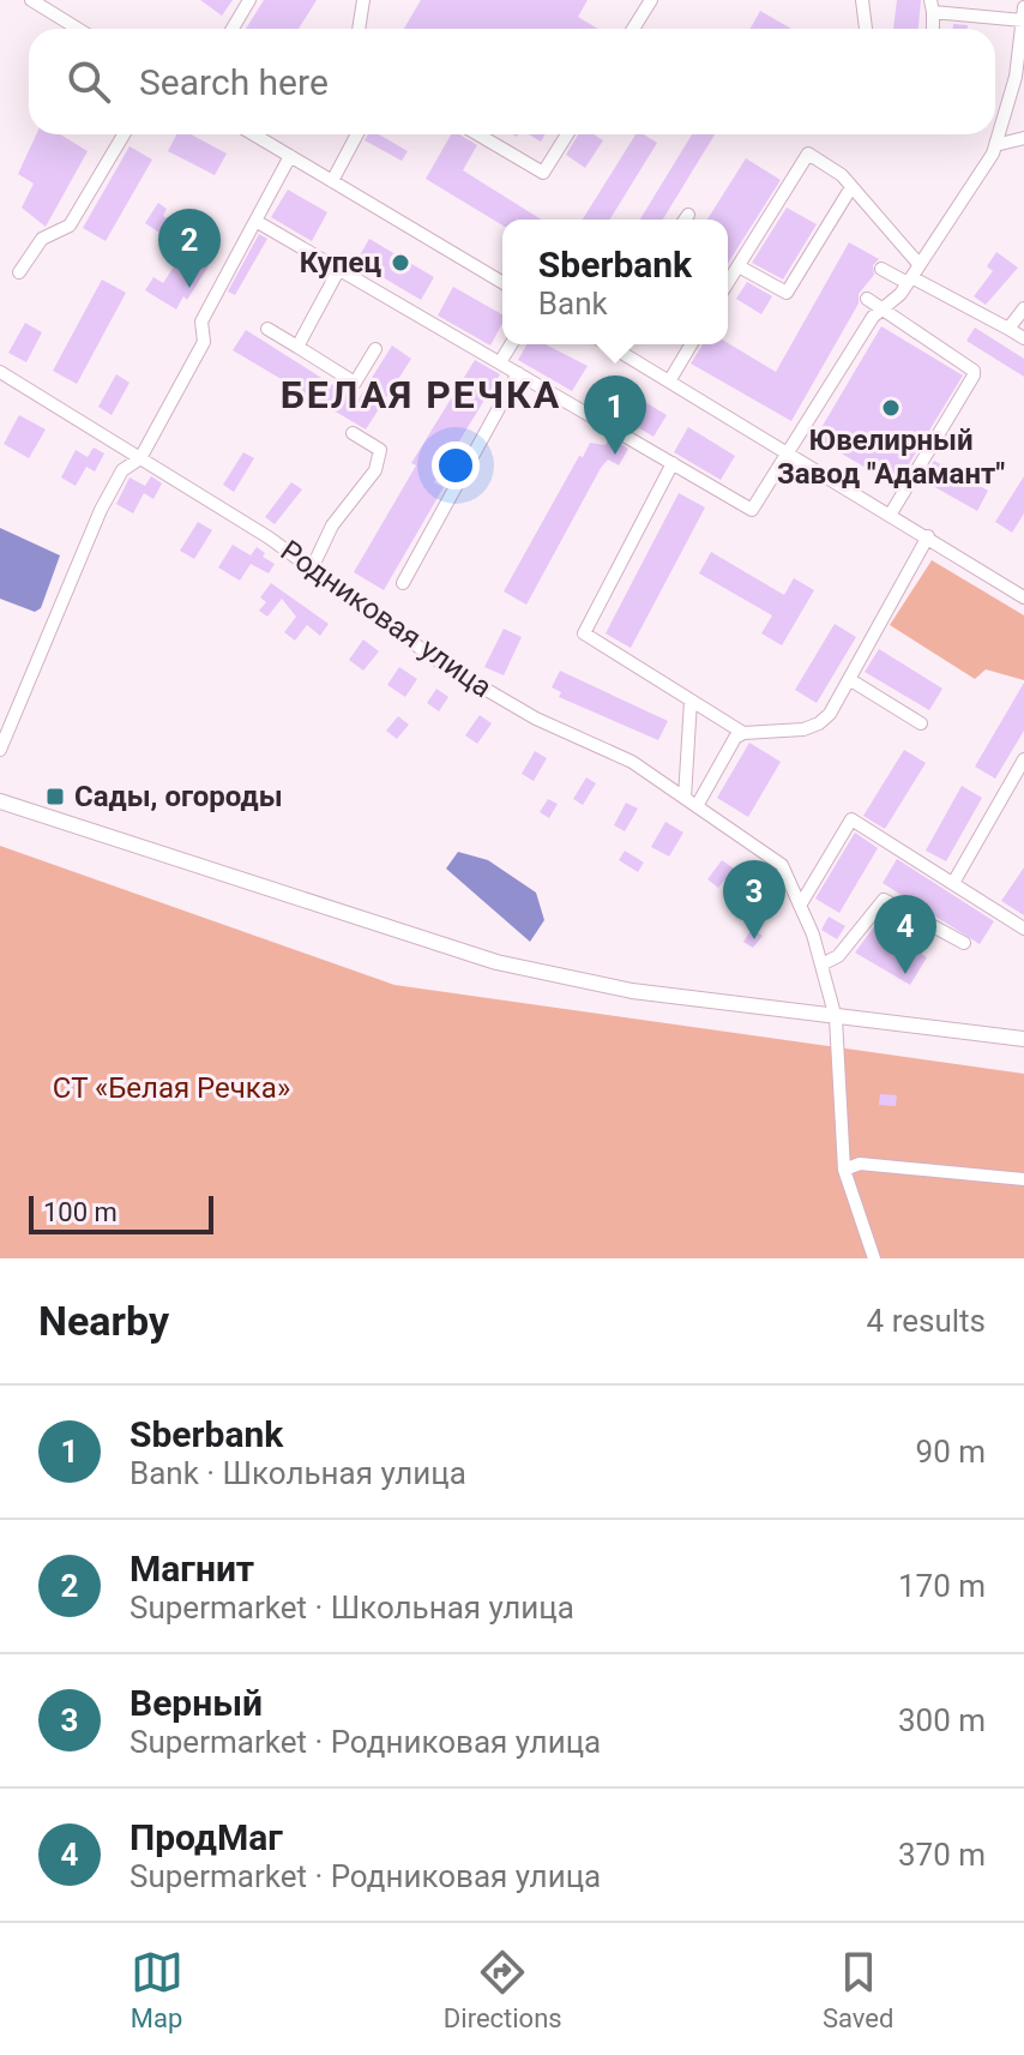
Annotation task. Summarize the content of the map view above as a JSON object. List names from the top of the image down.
{
  "streets": {
    "street": ["Родниковая улица"]
  },
  "districts": ["БЕЛАЯ РЕЧКА"],
  "parks": ["СТ «Белая Речка»"],
  "places": {
    "other": ["Купец", "Ювелирный Завод \"Адамант\""],
    "transit": ["Сады, огороды"]
  },
  "scale_bar": "100 m",
  "page": {
    "search": "Search here",
    "pins": [
      "2",
      "1",
      "3",
      "4"
    ],
    "popup": ["Sberbank", "Bank"],
    "scale": "100 m",
    "heading": ["Nearby", "4 results"],
    "list": [
      {
        "mark": "1",
        "name": "Sberbank",
        "note": "Bank · Школьная улица",
        "value": "90 m"
      },
      {
        "mark": "2",
        "name": "Магнит",
        "note": "Supermarket · Школьная улица",
        "value": "170 m"
      },
      {
        "mark": "3",
        "name": "Верный",
        "note": "Supermarket · Родниковая улица",
        "value": "300 m"
      },
      {
        "mark": "4",
        "name": "ПродМаг",
        "note": "Supermarket · Родниковая улица",
        "value": "370 m"
      }
    ],
    "nav": ["Map", "Directions", "Saved"]
  }
}
